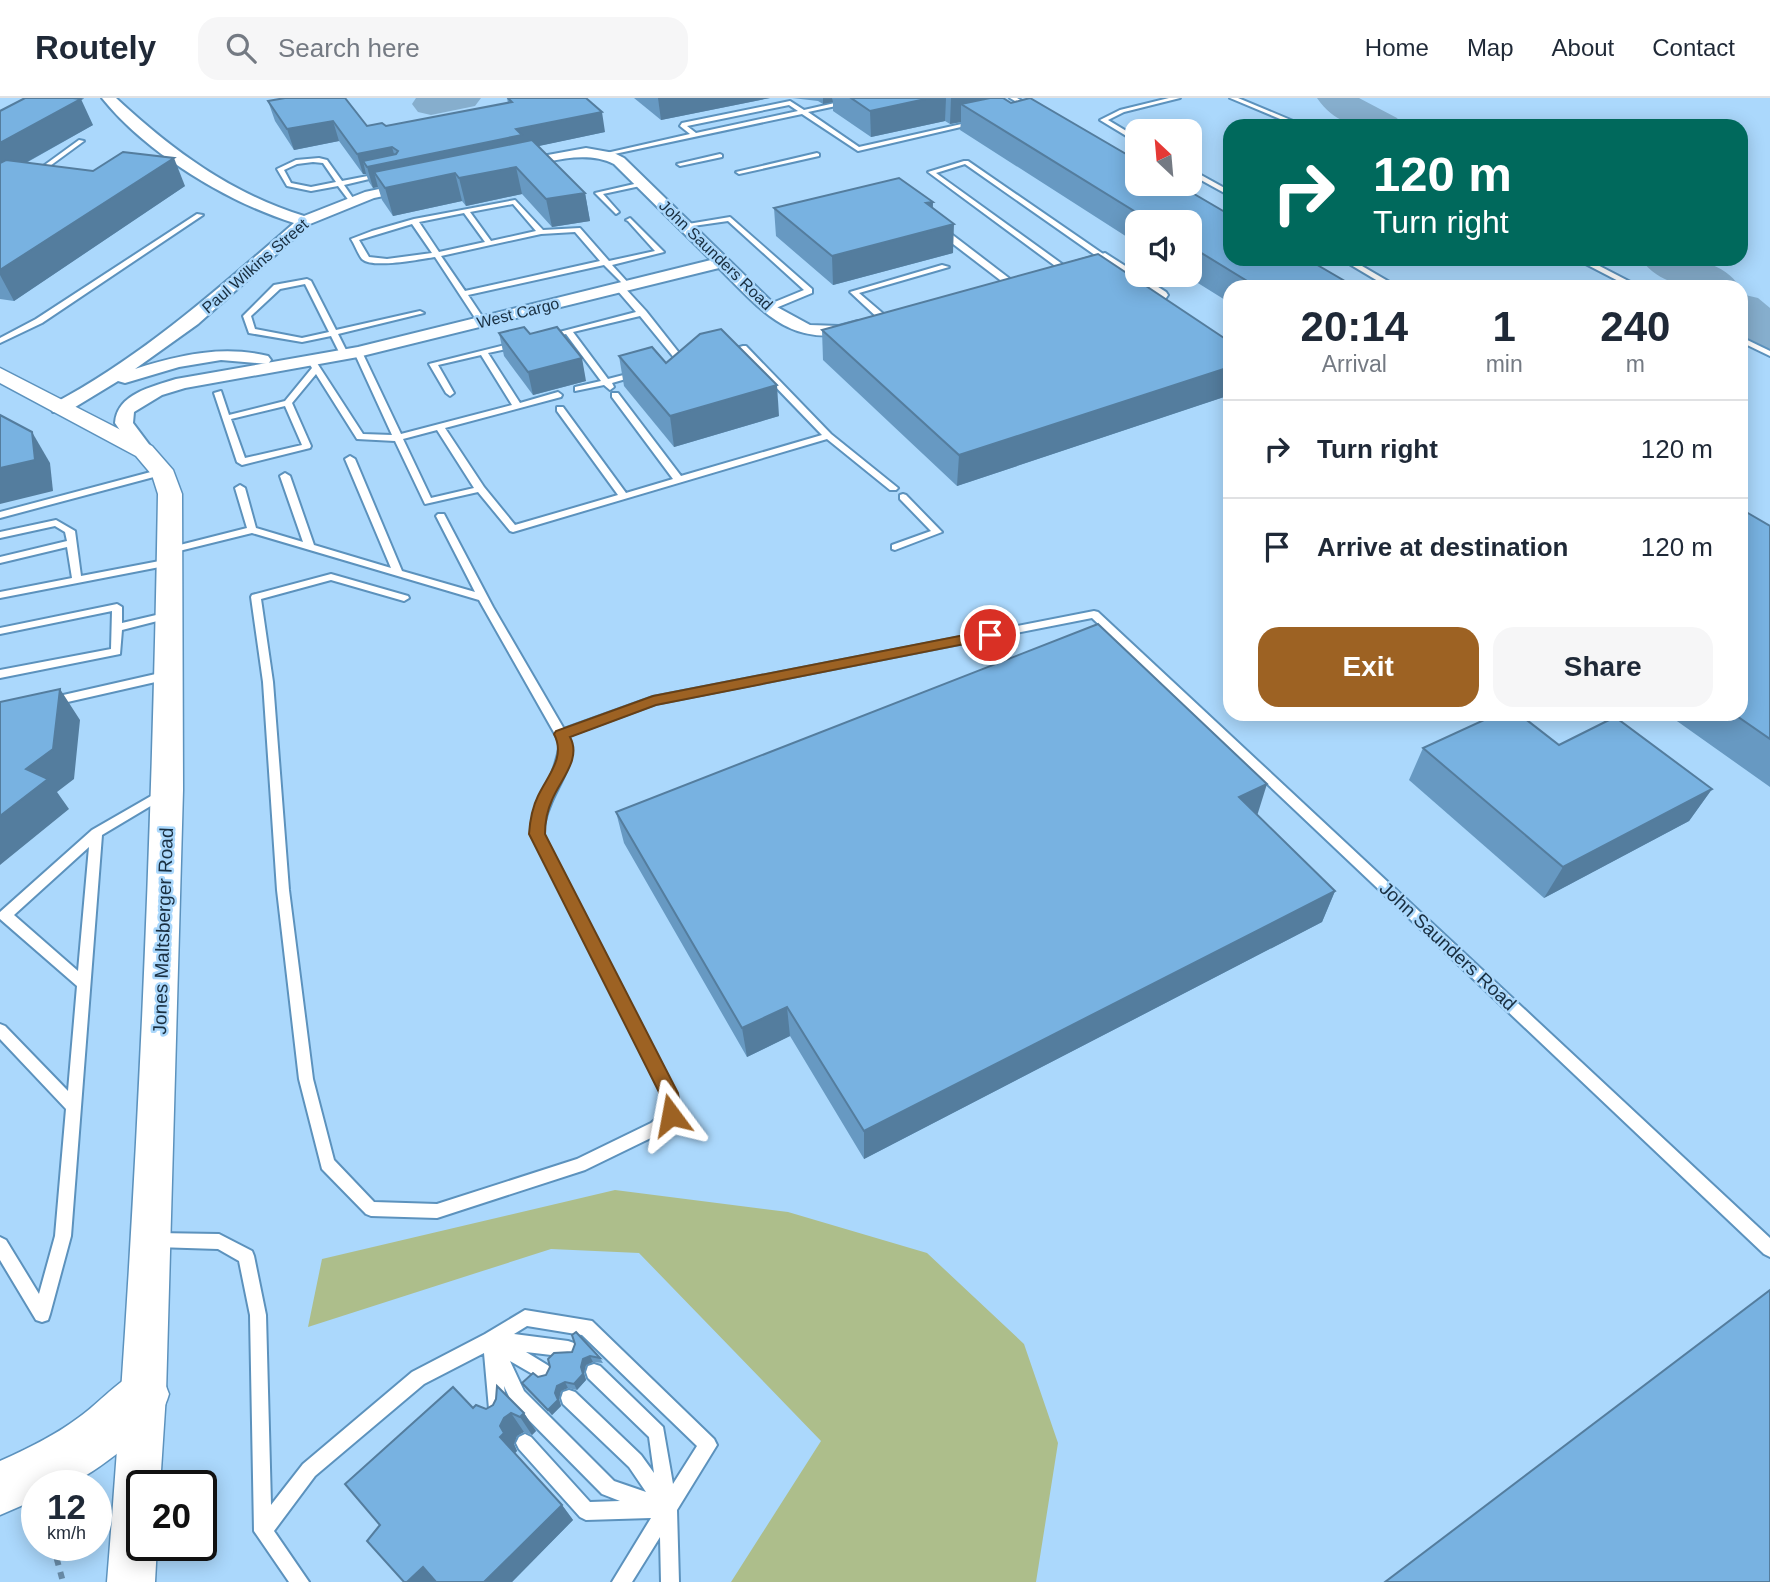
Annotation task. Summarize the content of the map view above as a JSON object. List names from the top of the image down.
{
  "streets": {
    "street": [
      "John Saunders Road",
      "Paul Wilkins Street",
      "West Cargo",
      "Jones Maltsberger Road"
    ]
  },
  "crossings": [
    ["John Saunders Road", "West Cargo"],
    ["Paul Wilkins Street", "West Cargo"],
    ["West Cargo", "Jones Maltsberger Road"]
  ],
  "north": "top left",
  "page": {
    "header": "Routely",
    "search": "Search here",
    "nav": [
      "Home",
      "Map",
      "About",
      "Contact"
    ],
    "turn": ["120 m", "Turn right"],
    "eta": [
      "20:14",
      "Arrival",
      "1",
      "min",
      "240",
      "m"
    ],
    "list": [
      {
        "name": "Turn right",
        "value": "120 m"
      },
      {
        "name": "Arrive at destination",
        "value": "120 m"
      }
    ],
    "buttons": ["Exit", "Share"],
    "speed": "12 km/h",
    "limit": "20"
  }
}
